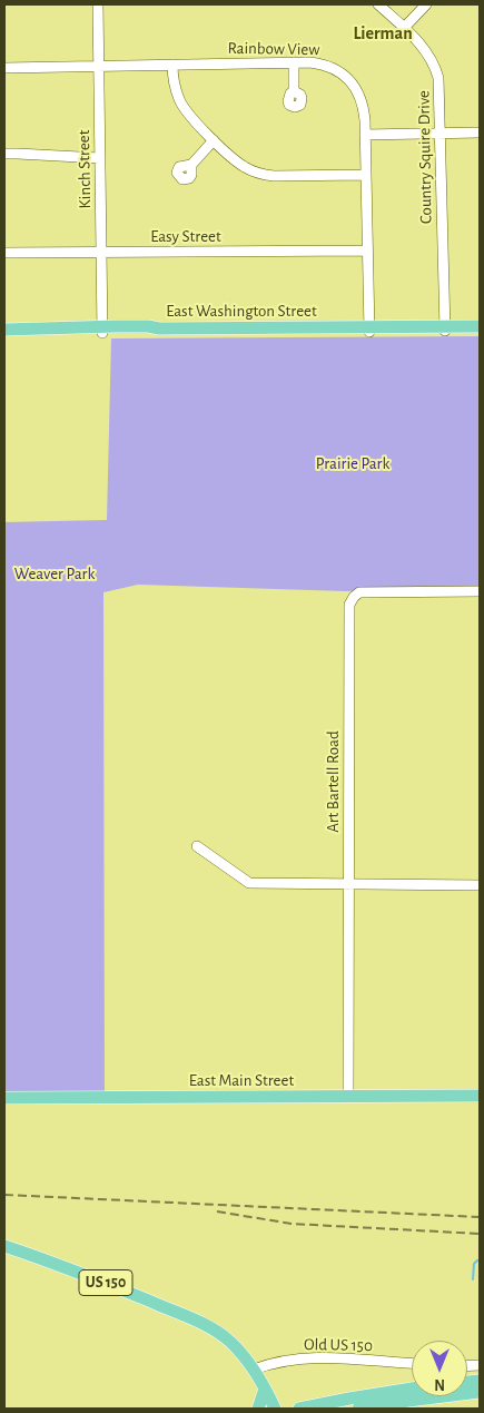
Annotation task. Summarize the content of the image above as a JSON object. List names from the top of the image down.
{
  "streets": {
    "main road": ["East Washington Street", "East Main Street", "US 150"],
    "street": [
      "Rainbow View",
      "Country Squire Drive",
      "Kinch Street",
      "Easy Street",
      "Art Bartell Road",
      "Old US 150"
    ]
  },
  "crossings": [
    ["Rainbow View", "Kinch Street"],
    ["Rainbow View", "Easy Street"],
    ["Rainbow View", "East Washington Street"],
    ["Country Squire Drive", "East Washington Street"],
    ["Kinch Street", "Easy Street"],
    ["Kinch Street", "East Washington Street"],
    ["Art Bartell Road", "East Main Street"],
    ["US 150", "Old US 150"]
  ],
  "districts": ["Lierman"],
  "parks": ["Prairie Park", "Weaver Park"],
  "north": "bottom"
}
